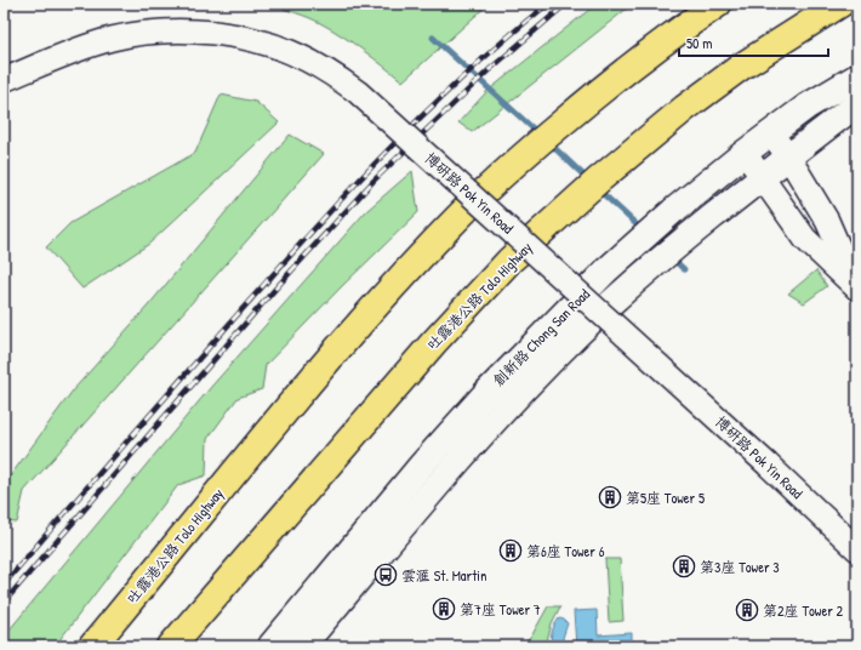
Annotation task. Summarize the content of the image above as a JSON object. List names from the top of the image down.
{
  "streets": {
    "highway": ["吐露港公路 Tolo Highway"],
    "main road": ["創新路 Chong San Road"],
    "street": ["博研路 Pok Yin Road"]
  },
  "places": {
    "building": [
      "第5座 Tower 5",
      "第6座 Tower 6",
      "第3座 Tower 3",
      "第7座 Tower 7",
      "第2座 Tower 2"
    ],
    "bus stop": ["雲滙 St. Martin"]
  },
  "scale_bar": "50 m"
}
